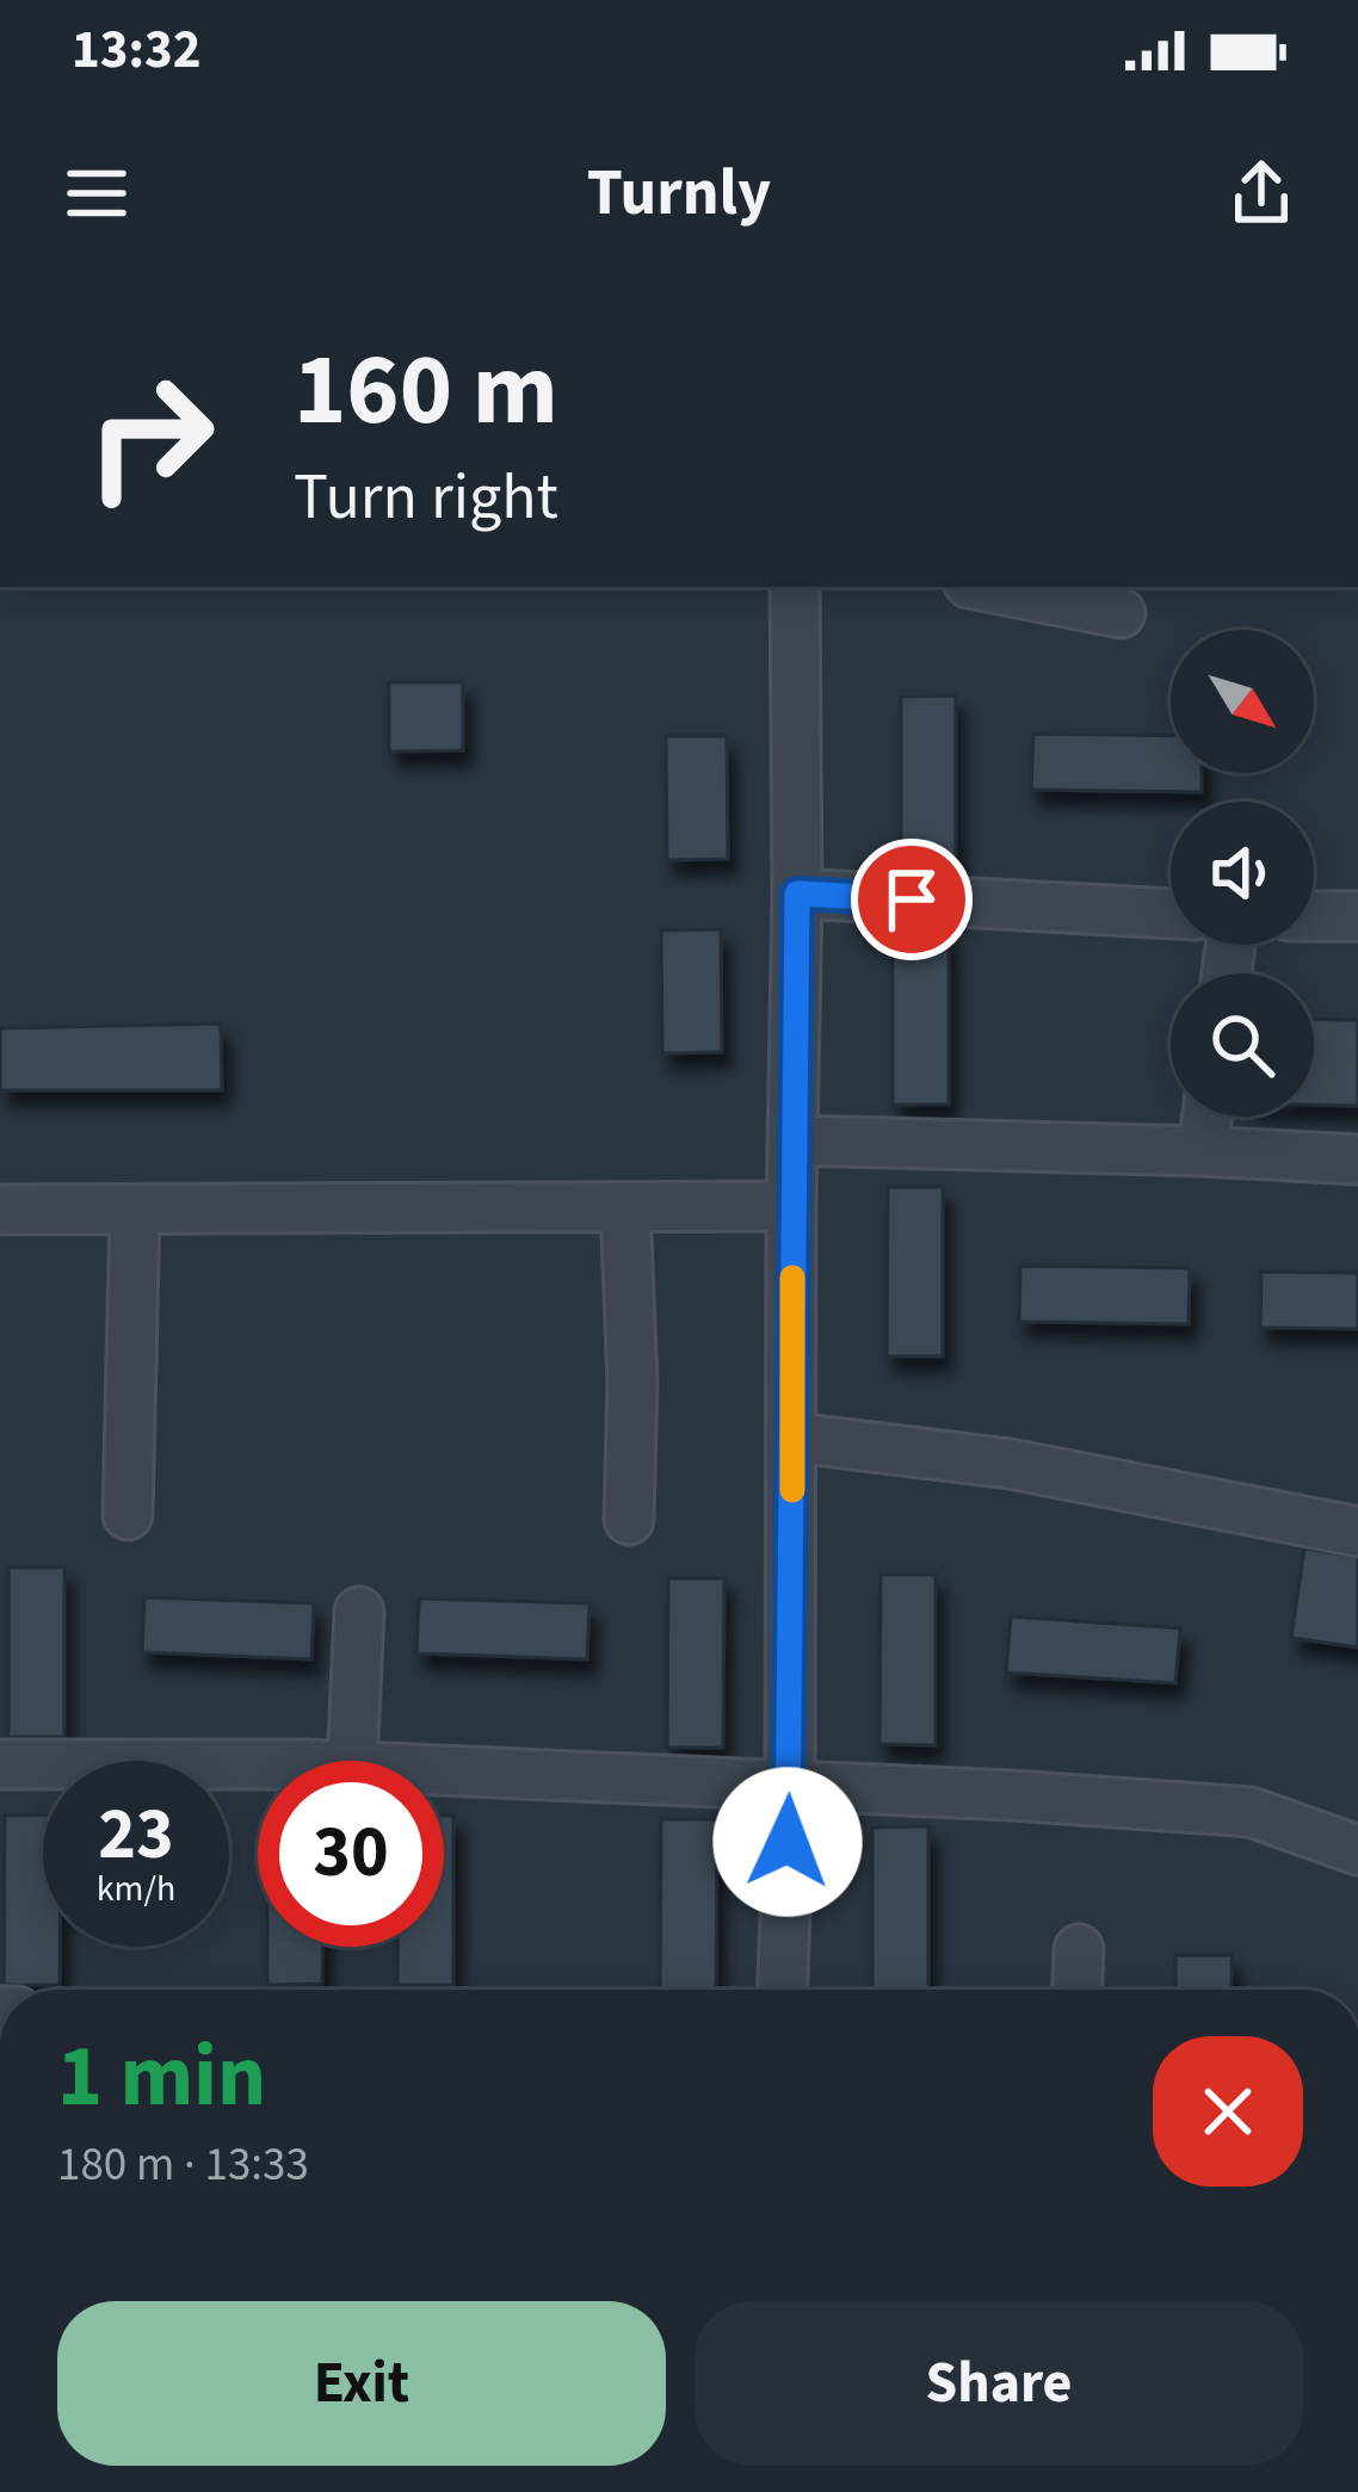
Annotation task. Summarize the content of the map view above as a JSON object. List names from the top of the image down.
{
  "north": "bottom right",
  "page": {
    "status": "13:32",
    "header": "Turnly",
    "turn": ["160 m", "Turn right"],
    "speed": "23 km/h",
    "limit": "30",
    "heading": ["1 min", "180 m · 13:33"],
    "buttons": ["Exit", "Share"]
  }
}
